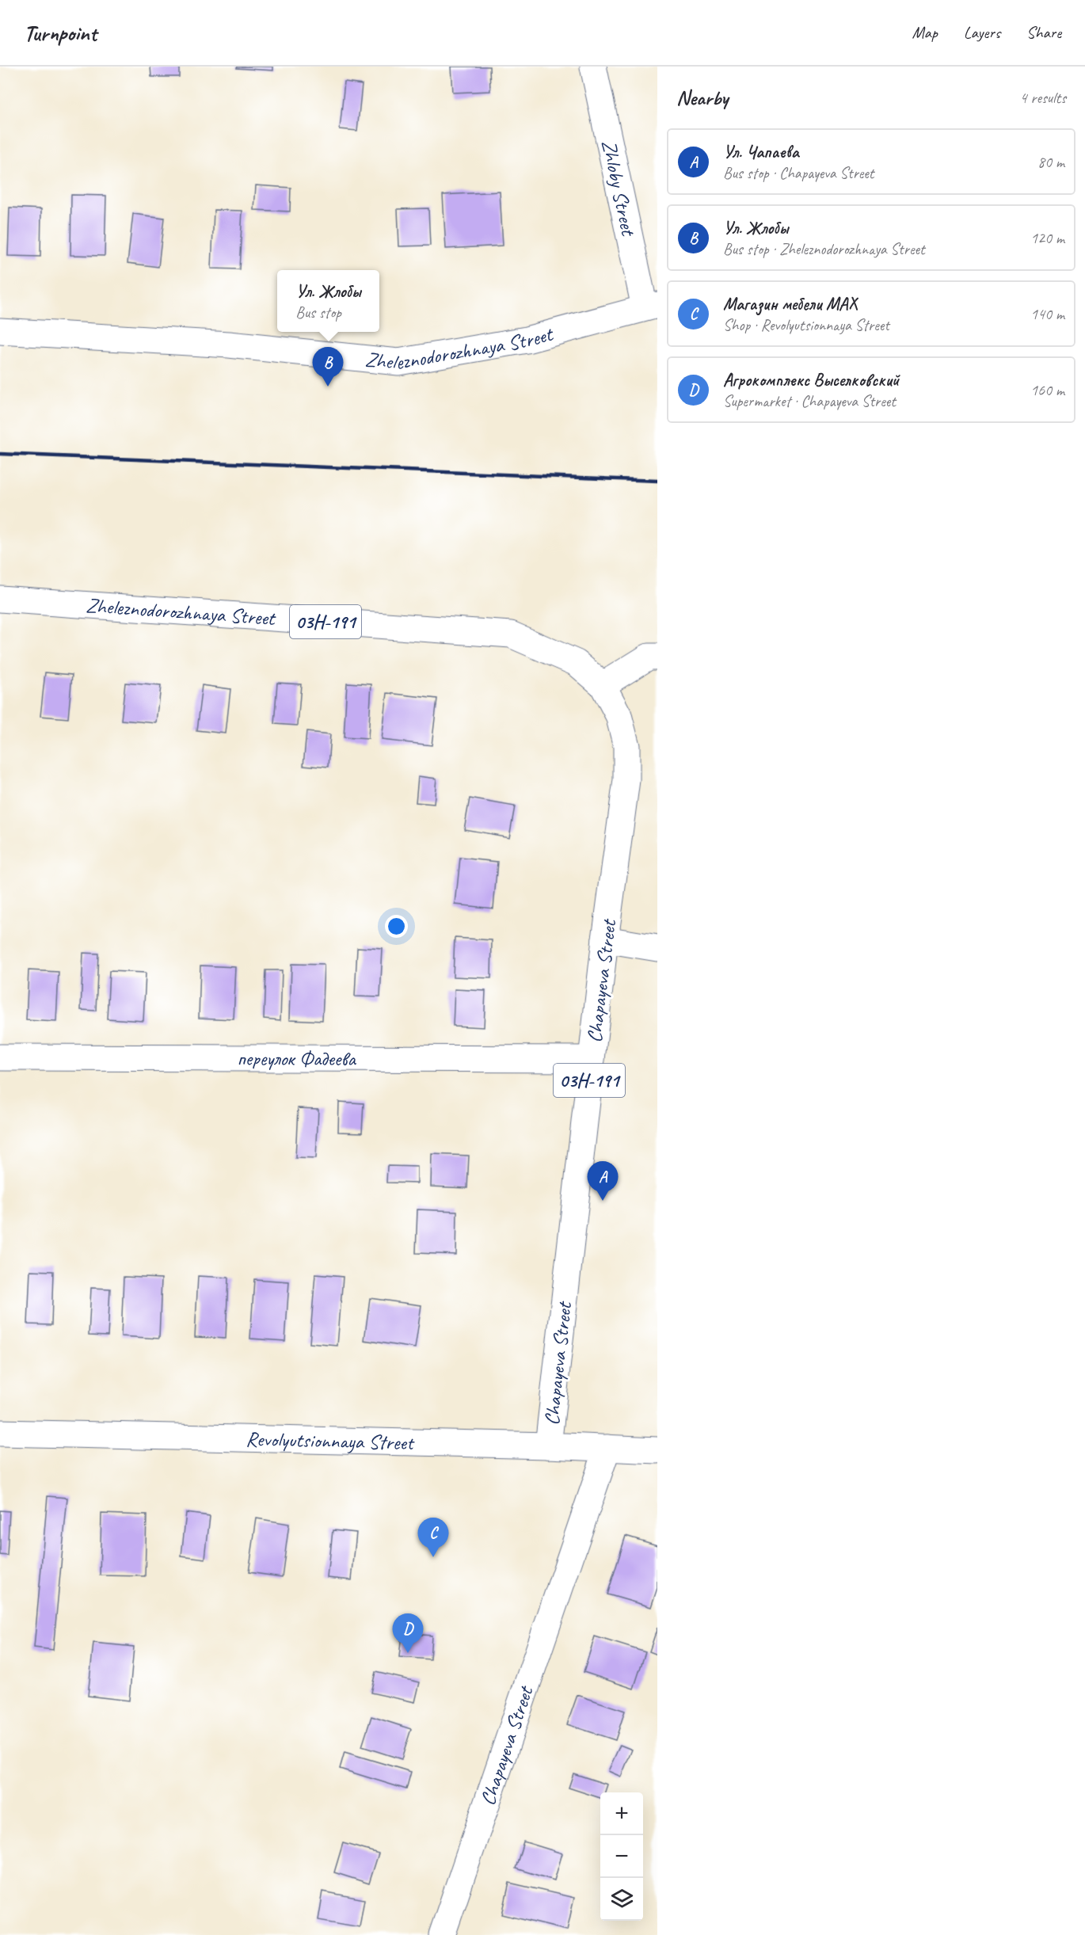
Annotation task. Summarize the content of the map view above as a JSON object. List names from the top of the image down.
{
  "streets": {
    "main road": [
      "Zhloby Street",
      "Zheleznodorozhnaya Street",
      "03Н-191",
      "Chapayeva Street",
      "переулок Фадеева",
      "Revolyutsionnaya Street"
    ]
  },
  "crossings": [
    ["Zhloby Street", "Zheleznodorozhnaya Street"],
    ["Zheleznodorozhnaya Street", "Chapayeva Street"],
    ["Chapayeva Street", "переулок Фадеева"],
    ["Chapayeva Street", "Revolyutsionnaya Street"]
  ],
  "page": {
    "header": "Turnpoint",
    "nav": ["Map", "Layers", "Share"],
    "heading": ["Nearby", "4 results"],
    "list": [
      {
        "mark": "A",
        "name": "Ул. Чапаева",
        "note": "Bus stop · Chapayeva Street",
        "value": "80 m"
      },
      {
        "mark": "B",
        "name": "Ул. Жлобы",
        "note": "Bus stop · Zheleznodorozhnaya Street",
        "value": "120 m"
      },
      {
        "mark": "C",
        "name": "Магазин мебели MAX",
        "note": "Shop · Revolyutsionnaya Street",
        "value": "140 m"
      },
      {
        "mark": "D",
        "name": "Агрокомплекс Выселковский",
        "note": "Supermarket · Chapayeva Street",
        "value": "160 m"
      }
    ],
    "popup": ["Ул. Жлобы", "Bus stop"],
    "pins": [
      "B",
      "A",
      "C",
      "D"
    ],
    "map_buttons": ["+", "−"]
  }
}
